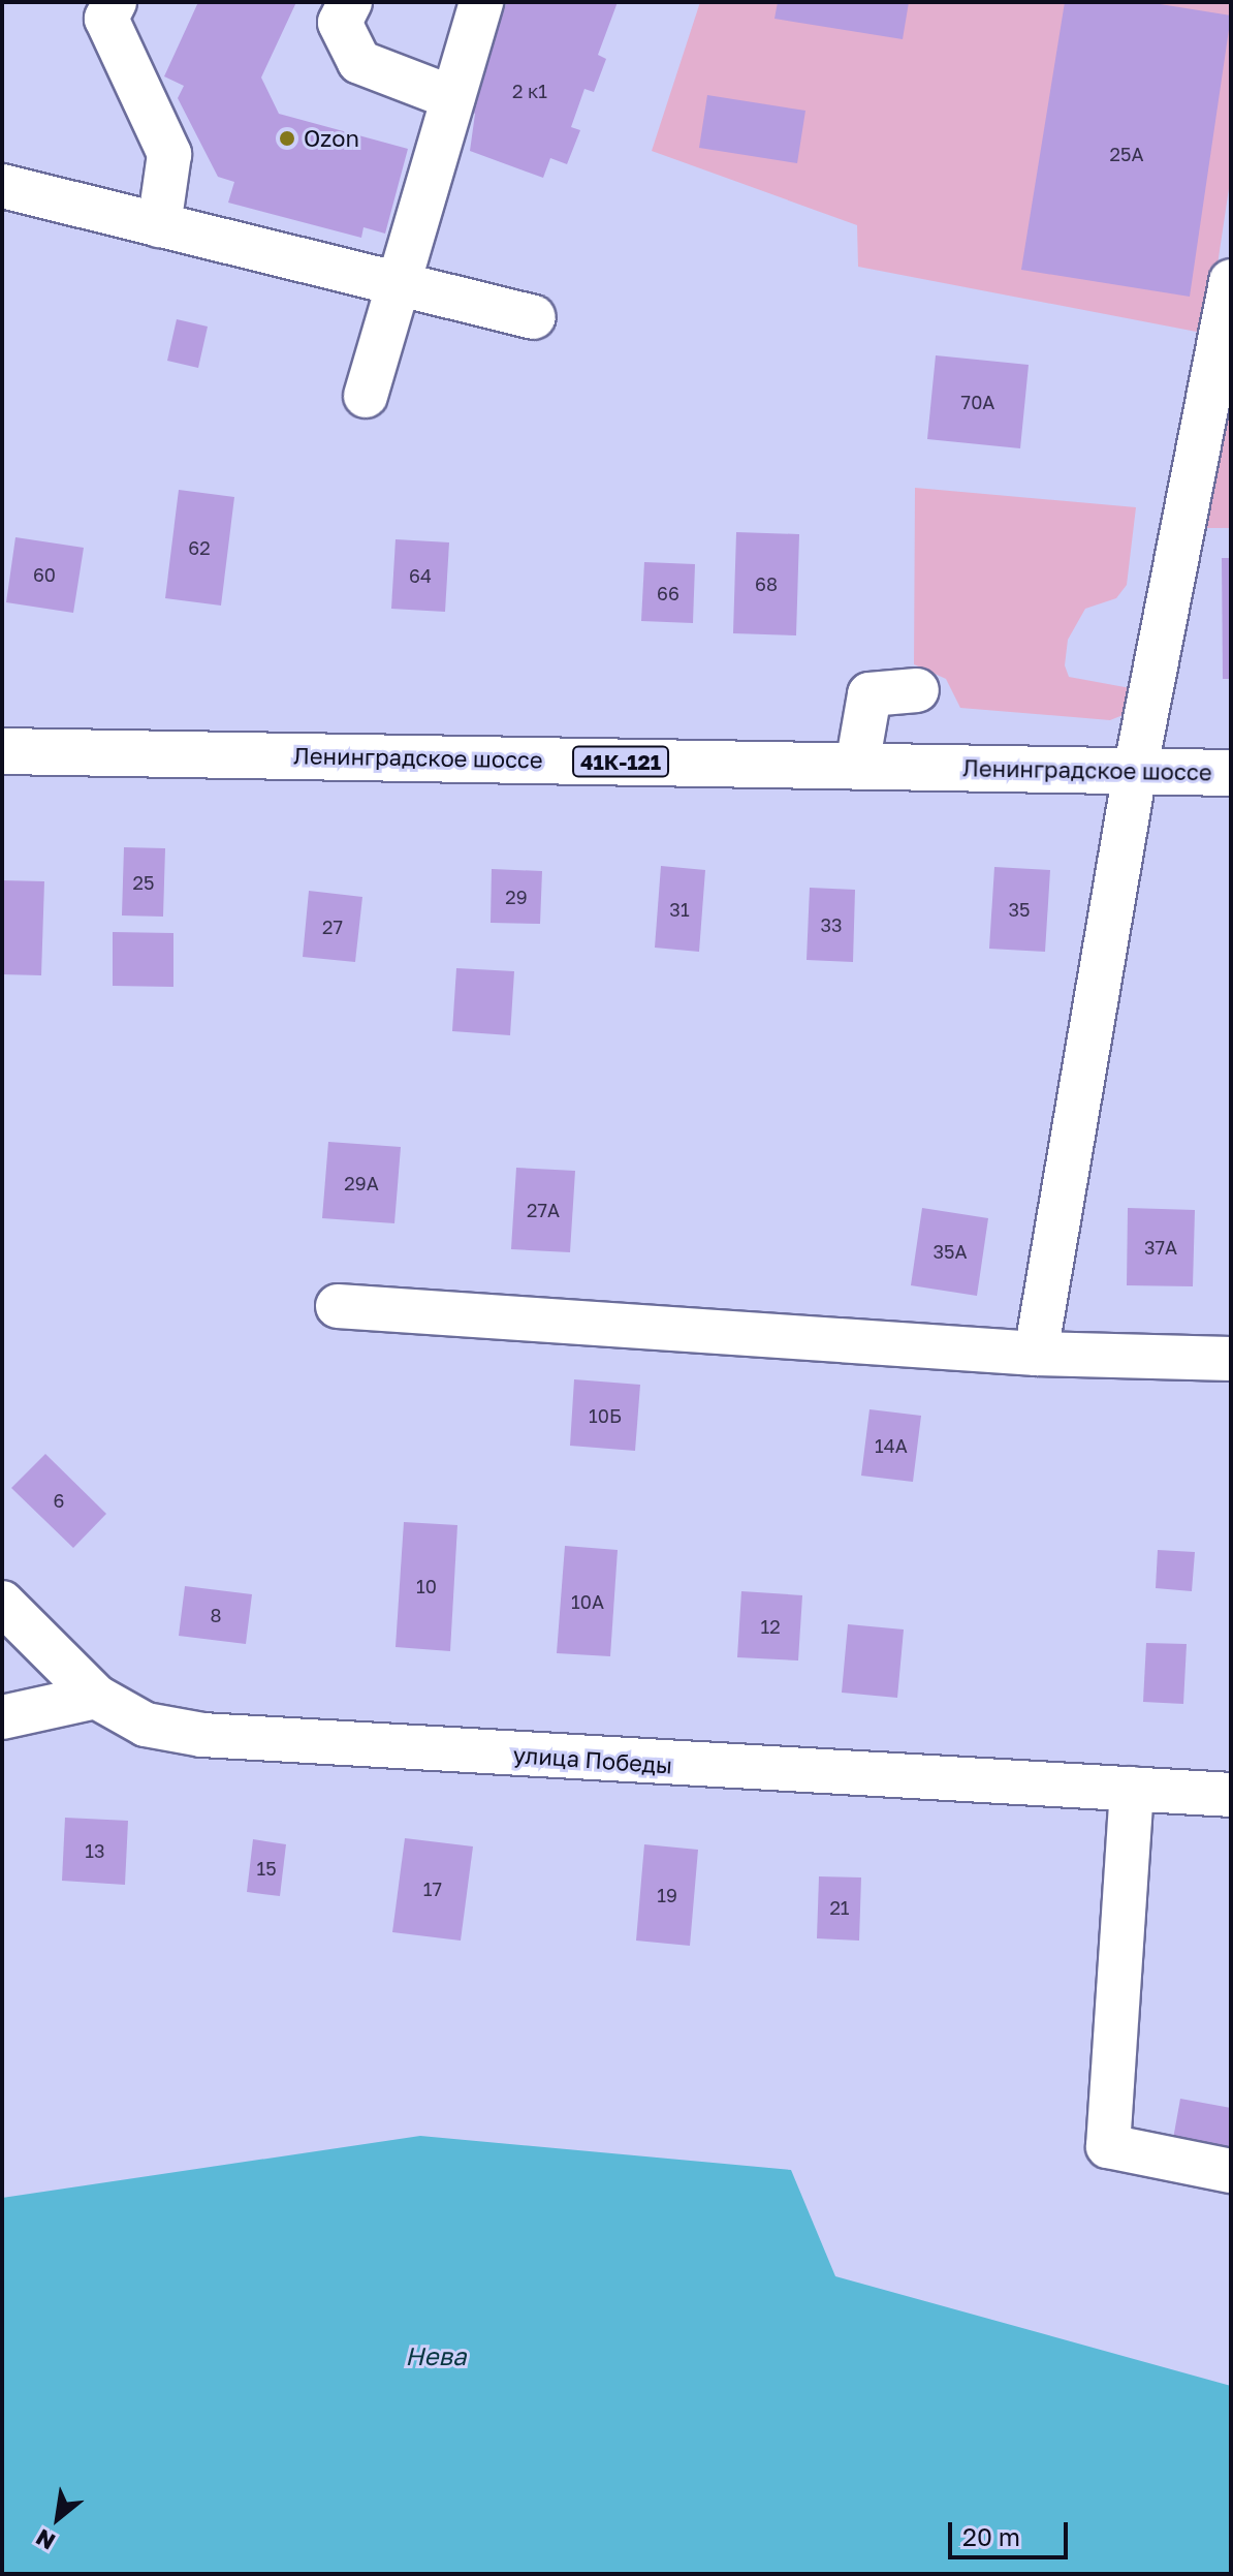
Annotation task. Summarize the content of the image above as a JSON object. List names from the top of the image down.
{
  "streets": {
    "main road": ["Ленинградское шоссе", "41К-121"],
    "street": ["улица Победы"]
  },
  "water": ["Нева"],
  "places": ["Ozon"],
  "house_numbers": [
    "2 к1",
    "25А",
    "70А",
    "62",
    "60",
    "64",
    "68",
    "66",
    "25",
    "29",
    "31",
    "35",
    "33",
    "27",
    "29А",
    "27А",
    "37А",
    "35А",
    "10Б",
    "14А",
    "6",
    "10",
    "10А",
    "8",
    "12",
    "13",
    "15",
    "17",
    "19",
    "21"
  ],
  "scale_bar": "20 m",
  "north": "bottom left"
}
